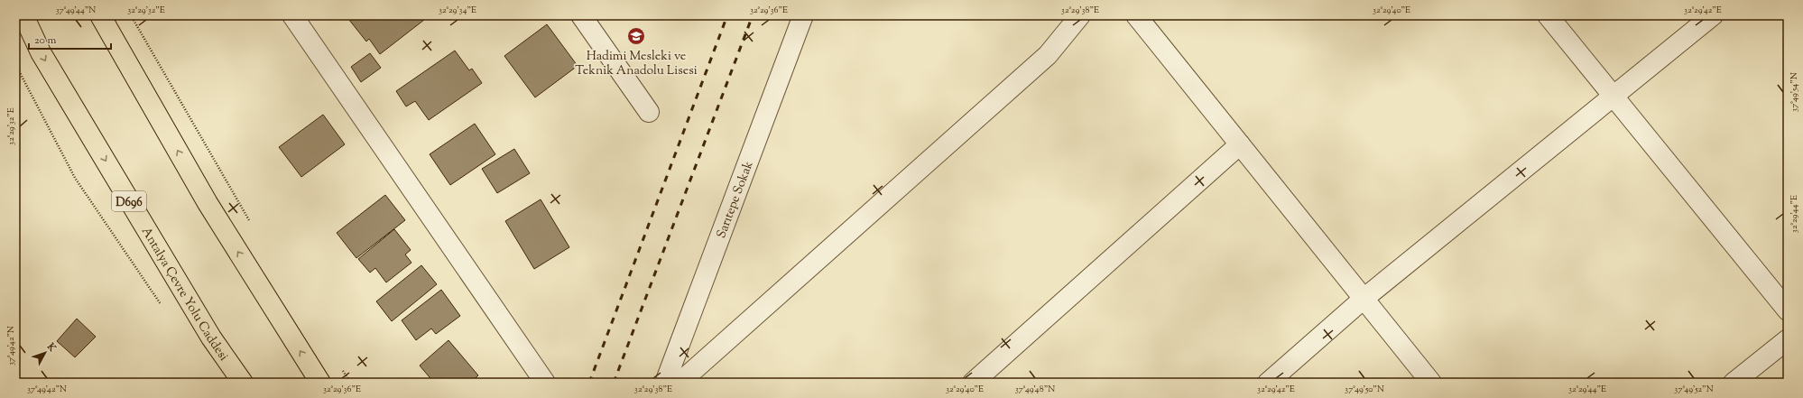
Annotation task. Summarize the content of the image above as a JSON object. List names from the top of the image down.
{
  "streets": {
    "highway": ["D696", "Antalya Çevre Yolu Caddesi"],
    "street": ["Sarıtepe Sokak"]
  },
  "places": {
    "school or university": ["Hadimi Mesleki ve Teknik Anadolu Lisesi"]
  },
  "scale_bar": "20 m",
  "north": "top right",
  "coordinates": [
    "37°49'44\"N",
    "32°29'32\"E",
    "32°29'34\"E",
    "32°29'36\"E",
    "32°29'38\"E",
    "32°29'40\"E",
    "32°29'42\"E",
    "37°49'54\"N",
    "32°29'44\"E",
    "37°49'42\"N",
    "37°49'48\"N",
    "37°49'50\"N",
    "37°49'52\"N"
  ]
}
